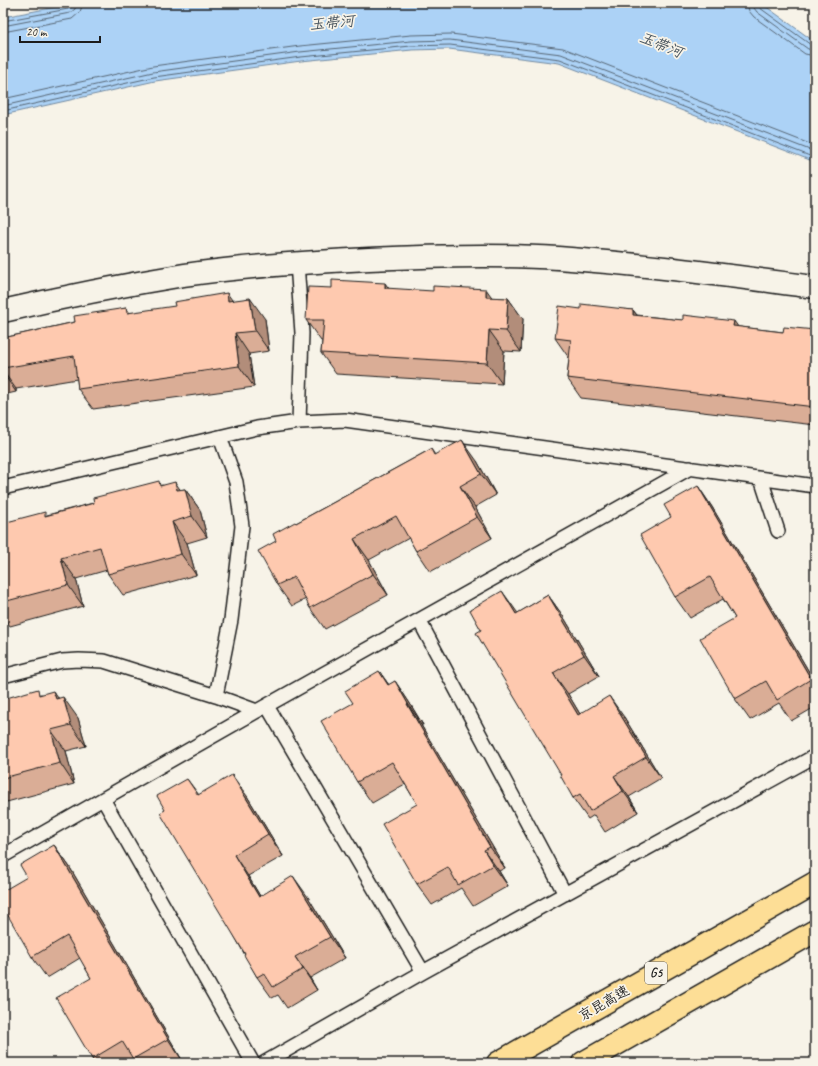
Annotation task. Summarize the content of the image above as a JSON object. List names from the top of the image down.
{
  "streets": {
    "highway": ["G5", "京昆高速"]
  },
  "water": ["玉带河"],
  "scale_bar": "20 m"
}
